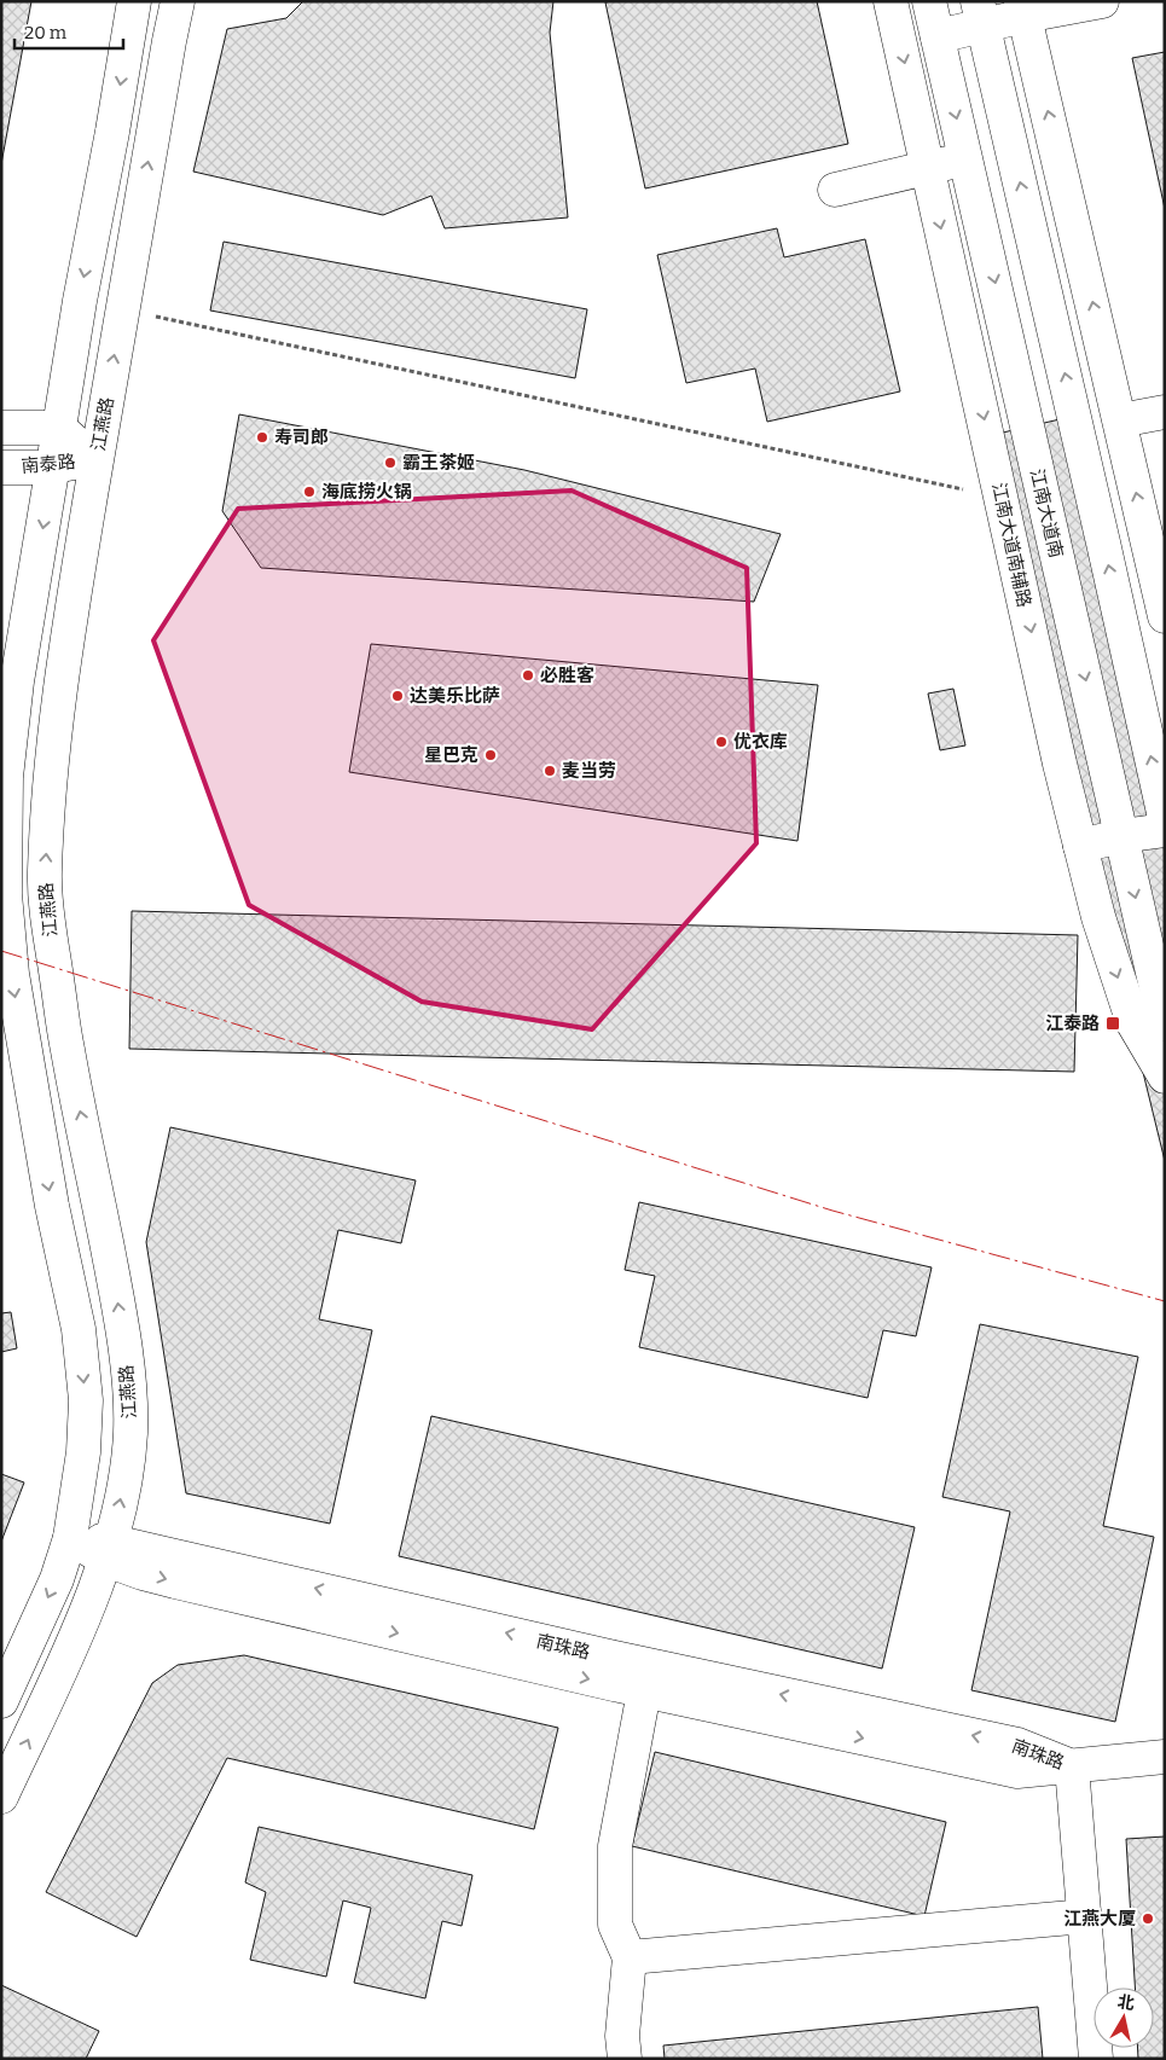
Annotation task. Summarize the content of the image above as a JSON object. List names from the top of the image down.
{
  "streets": {
    "street": [
      "江燕路",
      "南泰路",
      "江南大道南",
      "江南大道南辅路",
      "南珠路"
    ]
  },
  "crossings": [
    ["江燕路", "南泰路"],
    ["江燕路", "南珠路"]
  ],
  "places": {
    "other": [
      "寿司郎",
      "霸王茶姬",
      "海底捞火锅",
      "必胜客",
      "达美乐比萨",
      "优衣库",
      "星巴克",
      "麦当劳",
      "江燕大厦"
    ],
    "transit": ["江泰路"]
  },
  "scale_bar": "20 m",
  "north": "top"
}
